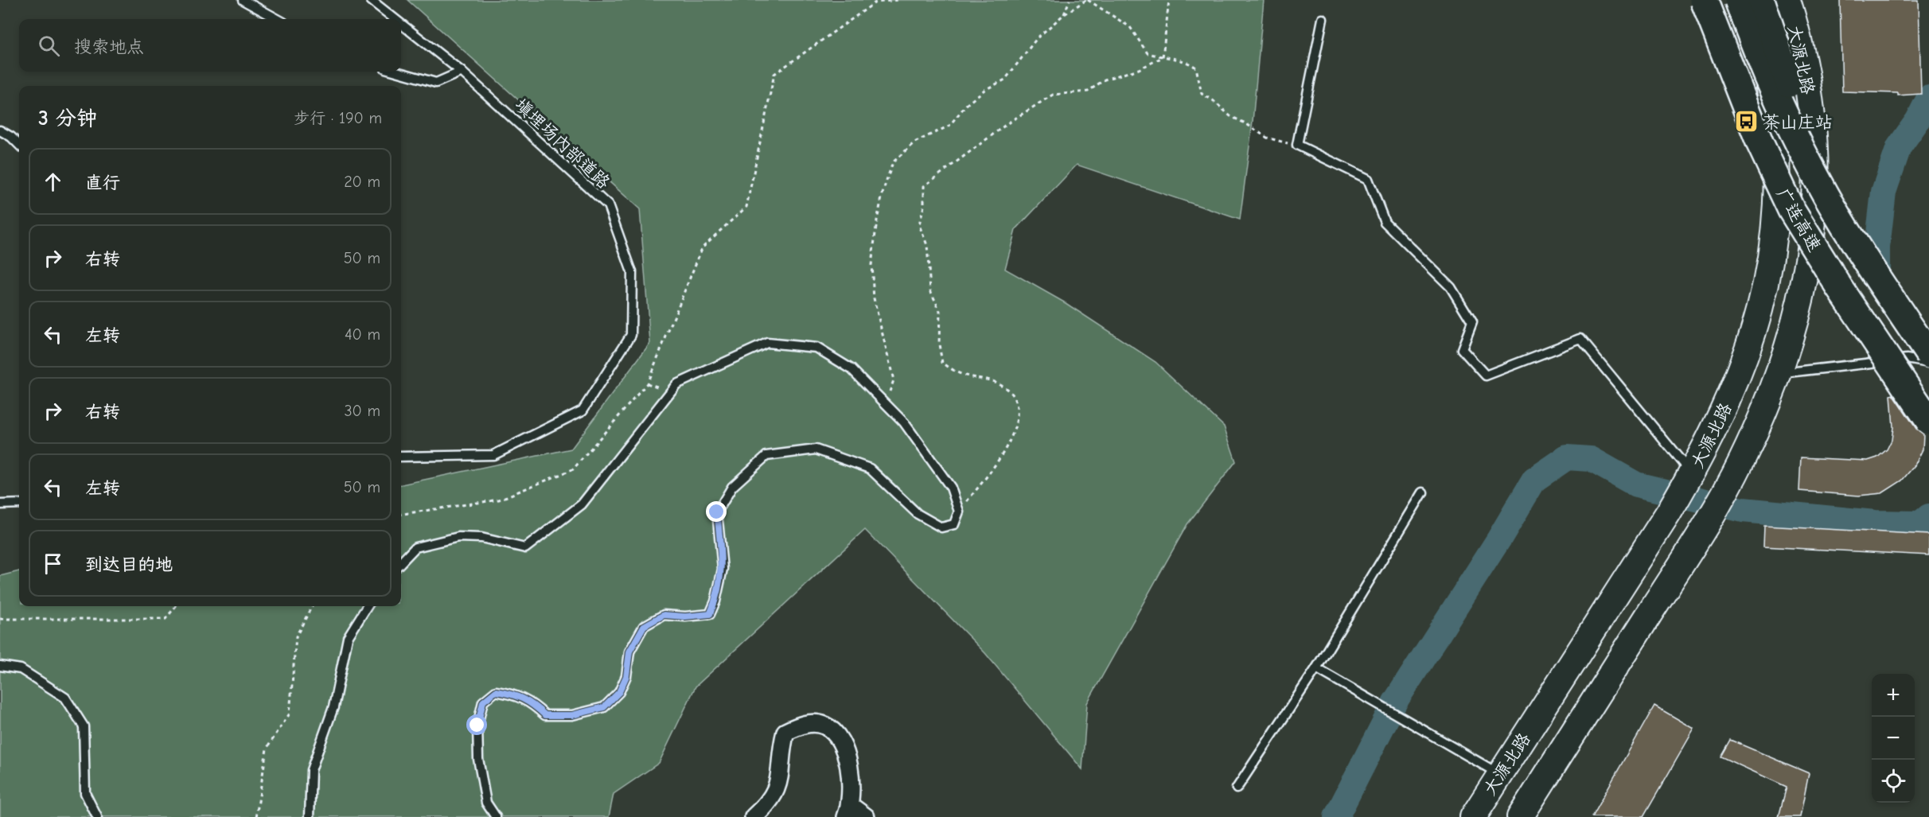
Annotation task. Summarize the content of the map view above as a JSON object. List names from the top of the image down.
{
  "streets": {
    "highway": ["广连高速"],
    "main road": ["大源北路"],
    "lane": ["填埋场内部道路"]
  },
  "places": {
    "bus stop": ["茶山庄站"]
  },
  "page": {
    "search": "搜索地点",
    "heading": ["3 分钟", "步行 · 190 m"],
    "list": [
      ["直行", "20 m"],
      ["右转", "50 m"],
      ["左转", "40 m"],
      ["右转", "30 m"],
      ["左转", "50 m"],
      "到达目的地"
    ],
    "map_buttons": ["+", "−"]
  }
}
